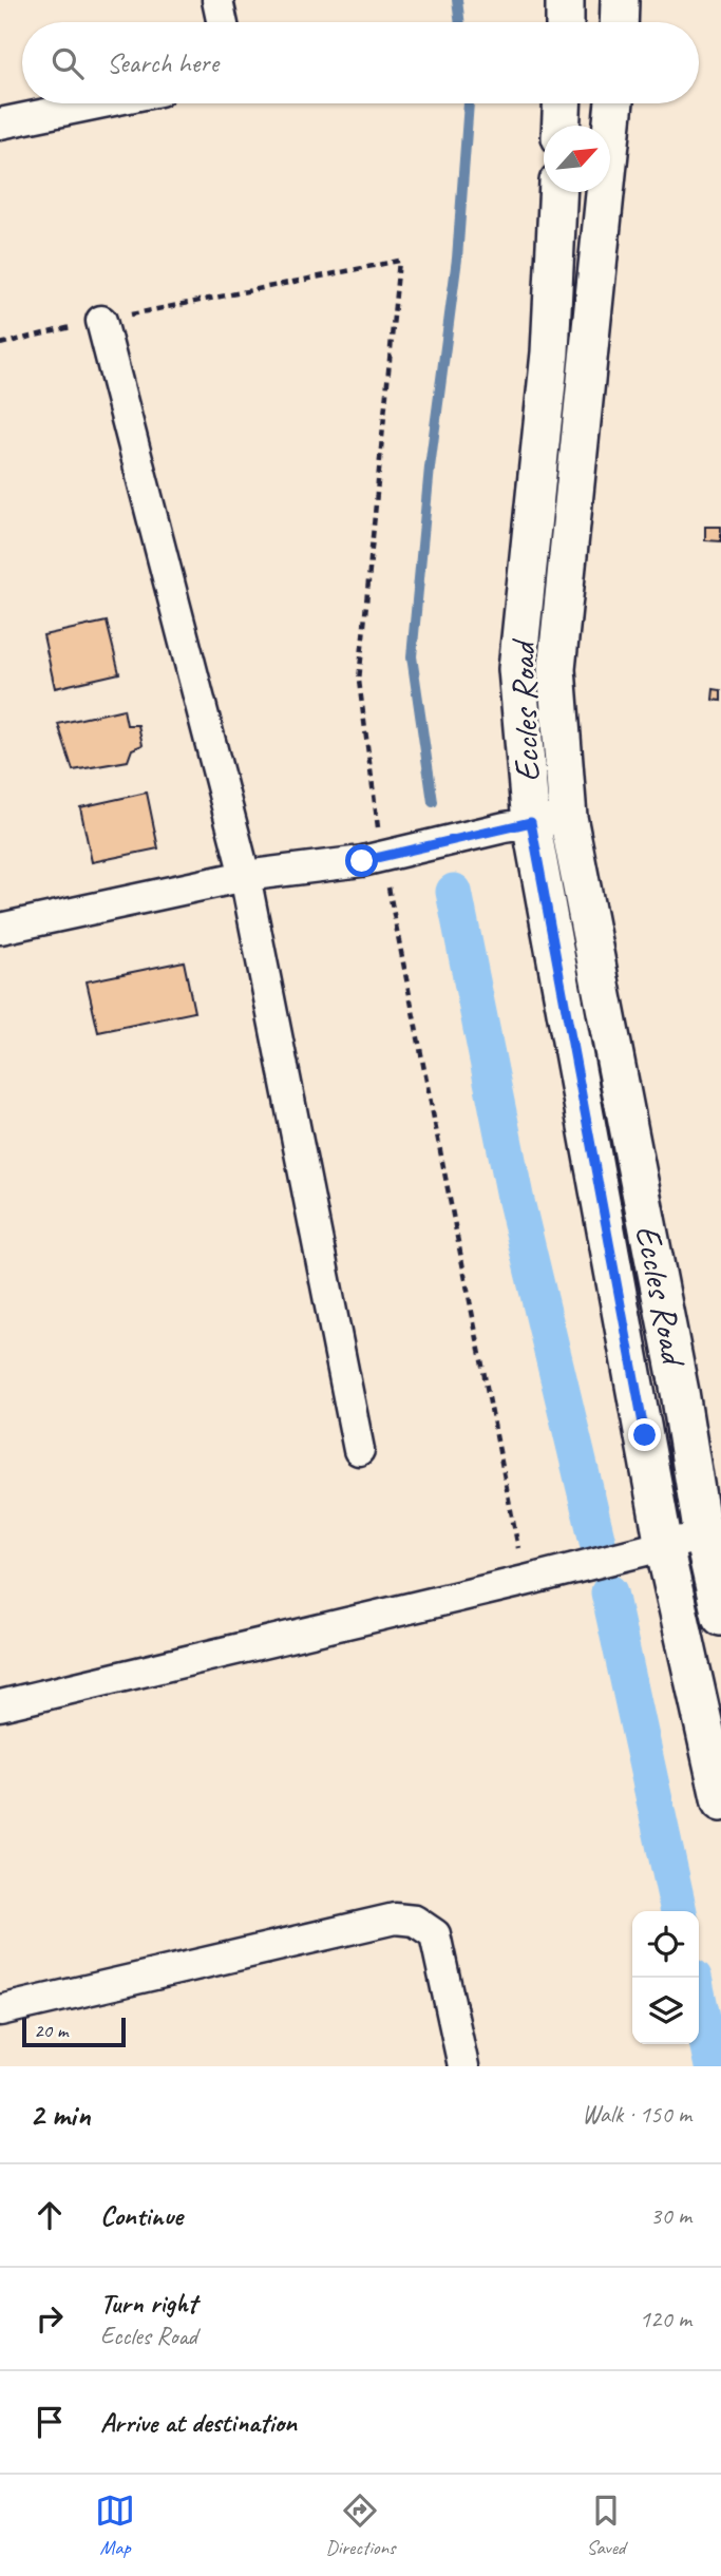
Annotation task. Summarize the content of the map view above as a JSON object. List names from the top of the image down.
{
  "streets": {
    "street": ["Eccles Road"]
  },
  "scale_bar": "20 m",
  "north": "top right",
  "page": {
    "search": "Search here",
    "scale": "20 m",
    "heading": ["2 min", "Walk · 150 m"],
    "list": [
      ["Continue", "30 m"],
      ["Turn right", "Eccles Road", "120 m"],
      "Arrive at destination"
    ],
    "nav": ["Map", "Directions", "Saved"]
  }
}
